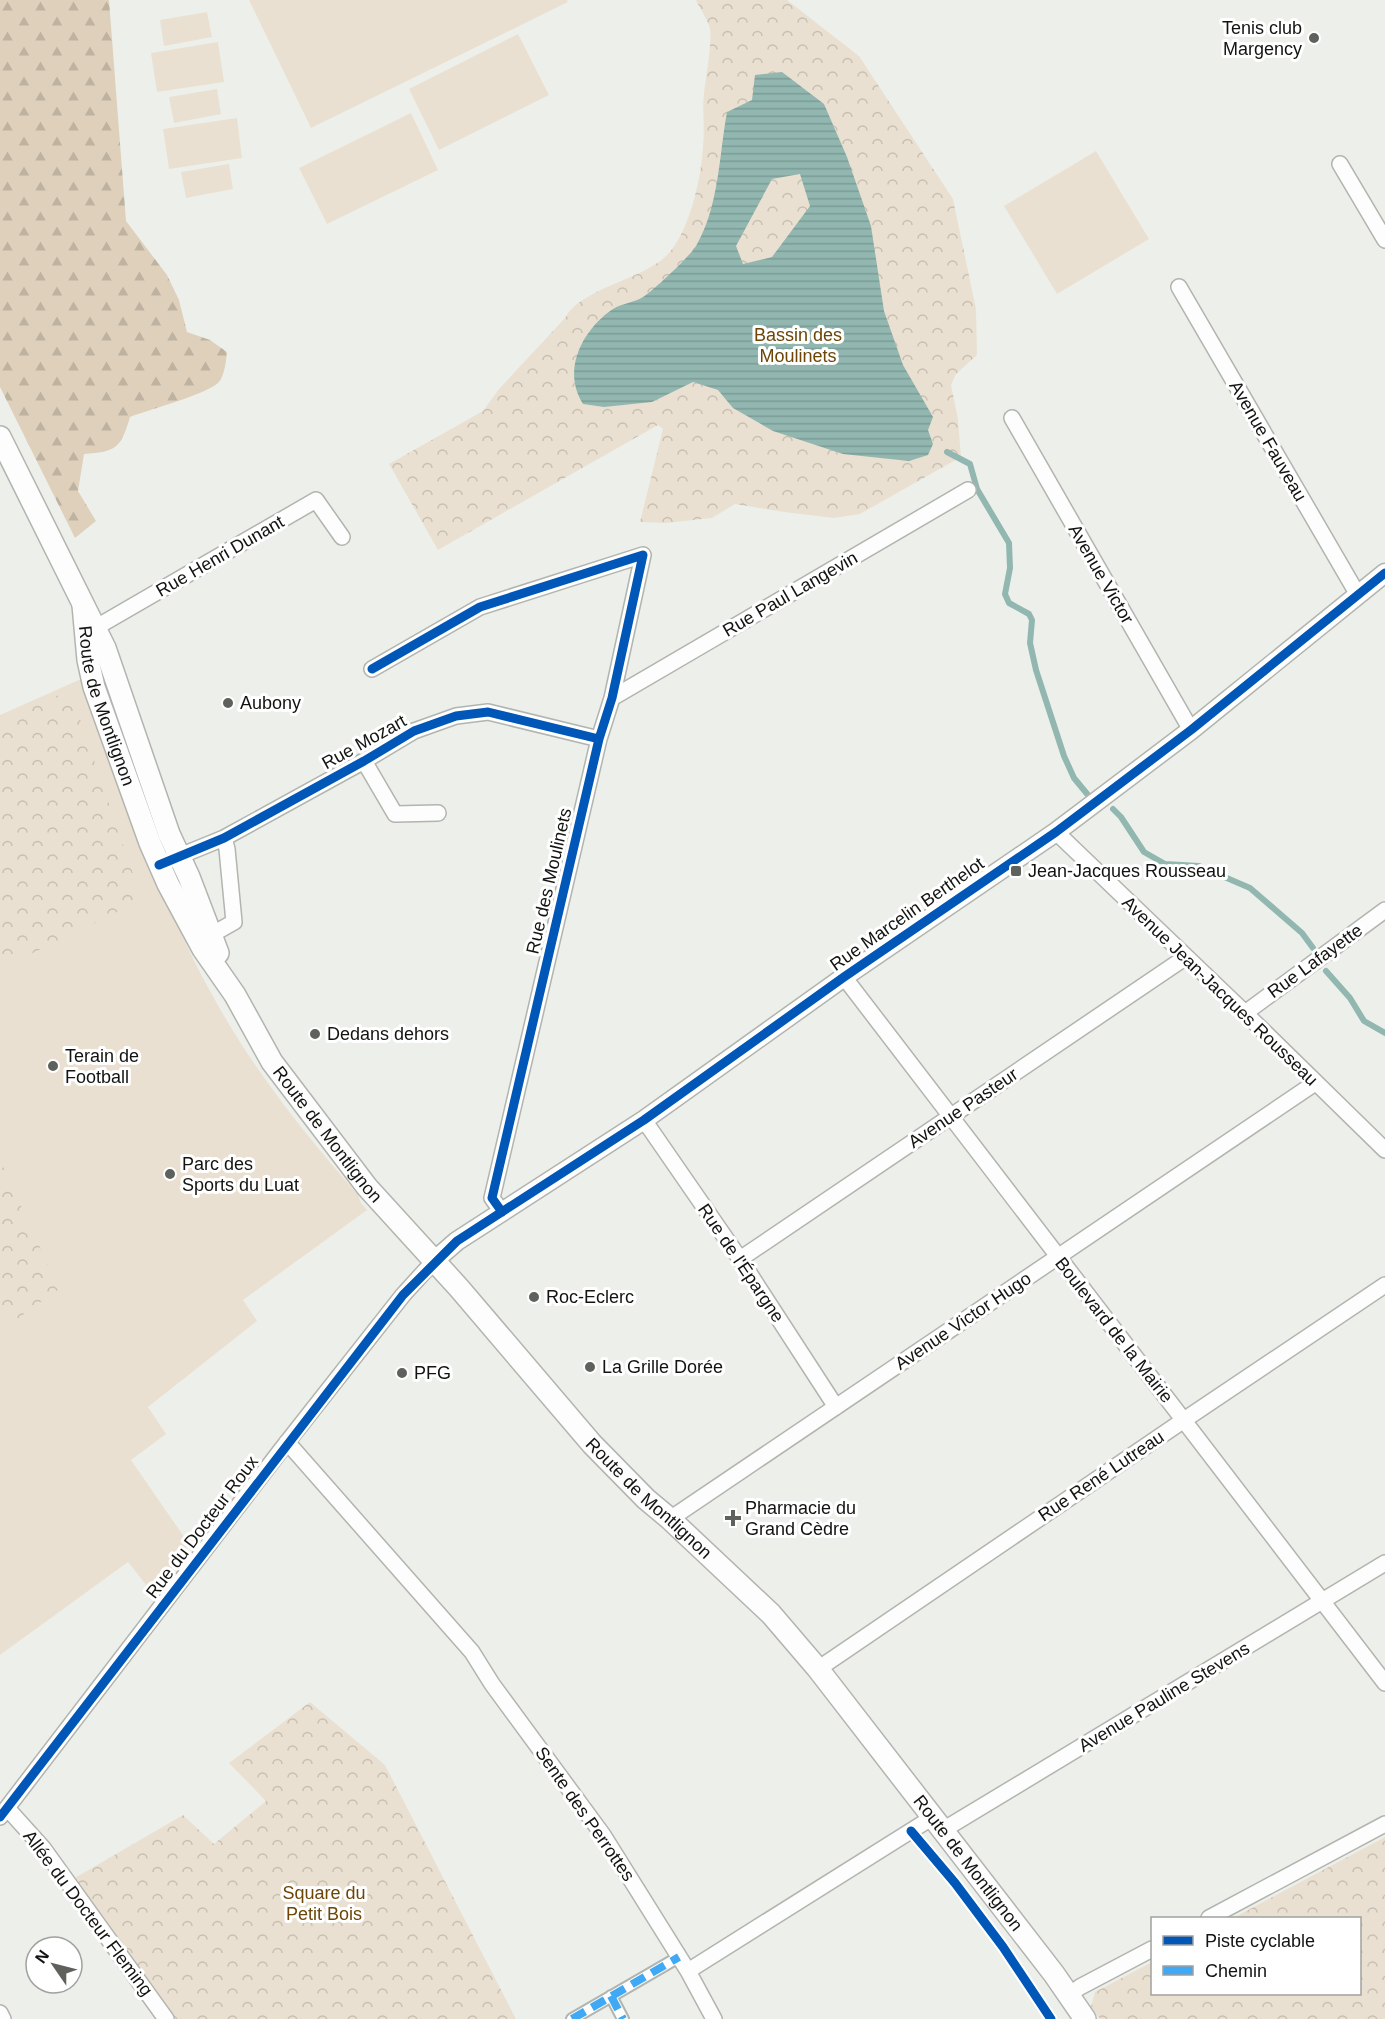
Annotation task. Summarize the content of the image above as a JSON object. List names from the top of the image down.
{
  "streets": {
    "main road": ["Route de Montlignon"],
    "street": [
      "Avenue Fauveau",
      "Rue Henri Dunant",
      "Avenue Victor",
      "Rue Paul Langevin",
      "Rue Mozart",
      "Rue des Moulinets",
      "Rue Marcelin Berthelot",
      "Rue Lafayette",
      "Avenue Jean-Jacques Rousseau",
      "Avenue Pasteur",
      "Rue de l'Épargne",
      "Avenue Victor Hugo",
      "Boulevard de la Mairie",
      "Rue René Lutreau",
      "Rue du Docteur Roux",
      "Avenue Pauline Stevens",
      "Sente des Perrottes",
      "Allée du Docteur Fleming"
    ]
  },
  "crossings": [
    ["Avenue Fauveau", "Rue Marcelin Berthelot"],
    ["Rue Henri Dunant", "Route de Montlignon"],
    ["Avenue Victor", "Rue Marcelin Berthelot"],
    ["Rue Paul Langevin", "Rue des Moulinets"],
    ["Route de Montlignon", "Rue Mozart"],
    ["Route de Montlignon", "Rue Marcelin Berthelot"],
    ["Route de Montlignon", "Avenue Victor Hugo"],
    ["Route de Montlignon", "Rue René Lutreau"],
    ["Route de Montlignon", "Rue du Docteur Roux"],
    ["Route de Montlignon", "Avenue Pauline Stevens"],
    ["Rue Mozart", "Rue des Moulinets"],
    ["Rue des Moulinets", "Rue Marcelin Berthelot"],
    ["Rue Marcelin Berthelot", "Avenue Jean-Jacques Rousseau"],
    ["Rue Marcelin Berthelot", "Rue de l'Épargne"],
    ["Rue Marcelin Berthelot", "Boulevard de la Mairie"],
    ["Rue Marcelin Berthelot", "Rue du Docteur Roux"],
    ["Rue Lafayette", "Avenue Jean-Jacques Rousseau"],
    ["Avenue Jean-Jacques Rousseau", "Avenue Pasteur"],
    ["Avenue Jean-Jacques Rousseau", "Avenue Victor Hugo"],
    ["Avenue Pasteur", "Rue de l'Épargne"],
    ["Avenue Pasteur", "Boulevard de la Mairie"],
    ["Rue de l'Épargne", "Avenue Victor Hugo"],
    ["Avenue Victor Hugo", "Boulevard de la Mairie"],
    ["Boulevard de la Mairie", "Rue René Lutreau"],
    ["Boulevard de la Mairie", "Avenue Pauline Stevens"],
    ["Rue du Docteur Roux", "Sente des Perrottes"],
    ["Rue du Docteur Roux", "Allée du Docteur Fleming"]
  ],
  "parks": ["Bassin des Moulinets", "Square du Petit Bois"],
  "places": {
    "other": [
      "Tenis club Margency",
      "Aubony",
      "Dedans dehors",
      "Terain de Football",
      "Parc des Sports du Luat",
      "Roc-Eclerc",
      "La Grille Dorée",
      "PFG"
    ],
    "transit": ["Jean-Jacques Rousseau"],
    "health": ["Pharmacie du Grand Cèdre"]
  },
  "legend": ["Piste cyclable", "Chemin"],
  "north": "top left"
}
